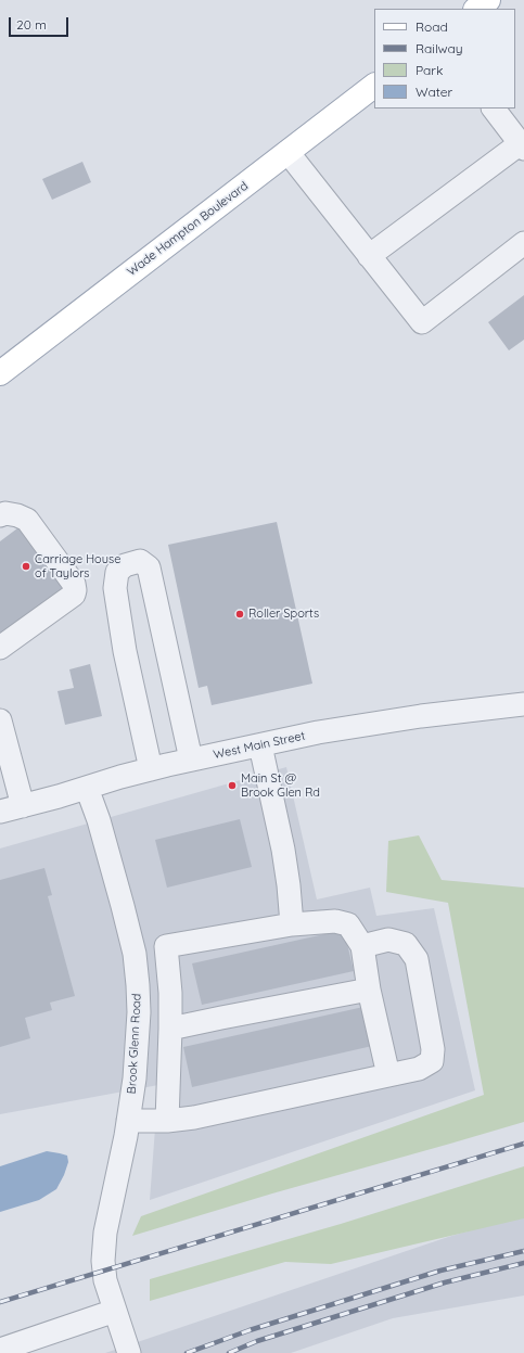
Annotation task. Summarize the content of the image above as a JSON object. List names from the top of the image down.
{
  "streets": {
    "main road": ["Wade Hampton Boulevard"],
    "street": ["West Main Street", "Brook Glenn Road"]
  },
  "crossings": [
    ["West Main Street", "Brook Glenn Road"]
  ],
  "places": ["Carriage House of Taylors", "Roller Sports", "Main St @ Brook Glen Rd"],
  "legend": [
    "Road",
    "Railway",
    "Park",
    "Water"
  ],
  "scale_bar": "20 m"
}
